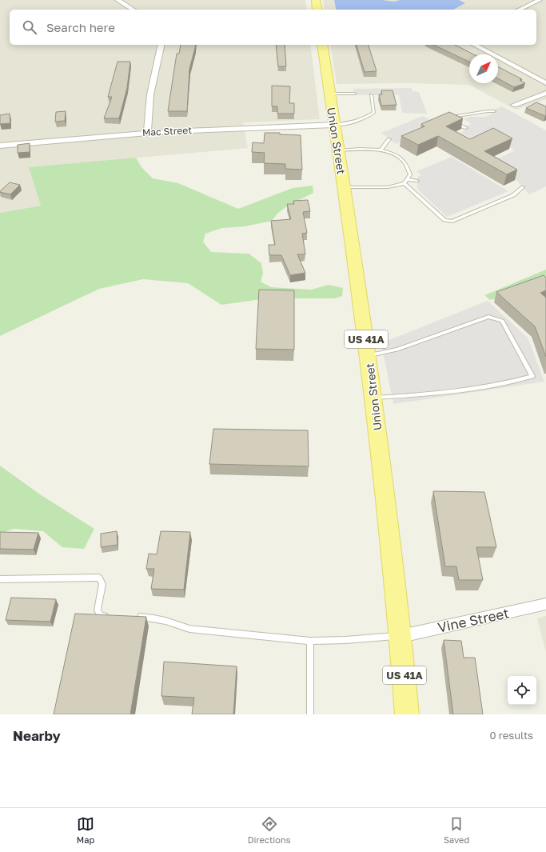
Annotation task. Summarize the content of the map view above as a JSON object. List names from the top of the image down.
{
  "streets": {
    "main road": ["Union Street", "US 41A"],
    "street": ["Mac Street", "Vine Street"]
  },
  "crossings": [
    ["Mac Street", "Union Street"],
    ["Union Street", "Vine Street"]
  ],
  "north": "top right",
  "page": {
    "search": "Search here",
    "heading": ["Nearby", "0 results"],
    "nav": ["Map", "Directions", "Saved"]
  }
}
